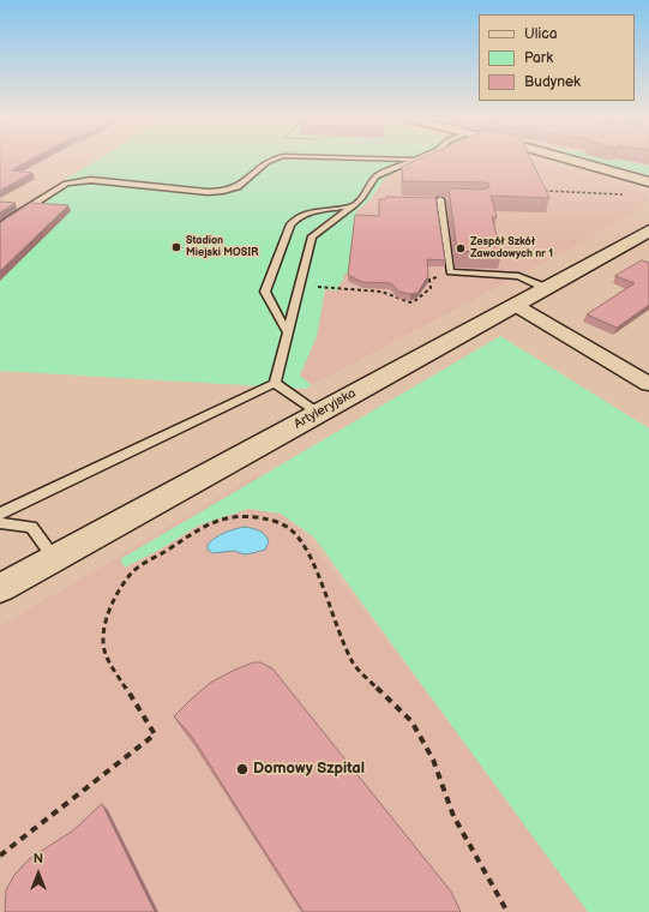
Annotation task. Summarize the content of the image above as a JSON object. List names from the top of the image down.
{
  "streets": {
    "street": ["Artyleryjska"]
  },
  "places": ["Stadion Miejski MOSIR", "Zespół Szkół Zawodowych nr 1", "Domowy Szpital"],
  "legend": ["Ulica", "Park", "Budynek"],
  "north": "top"
}
